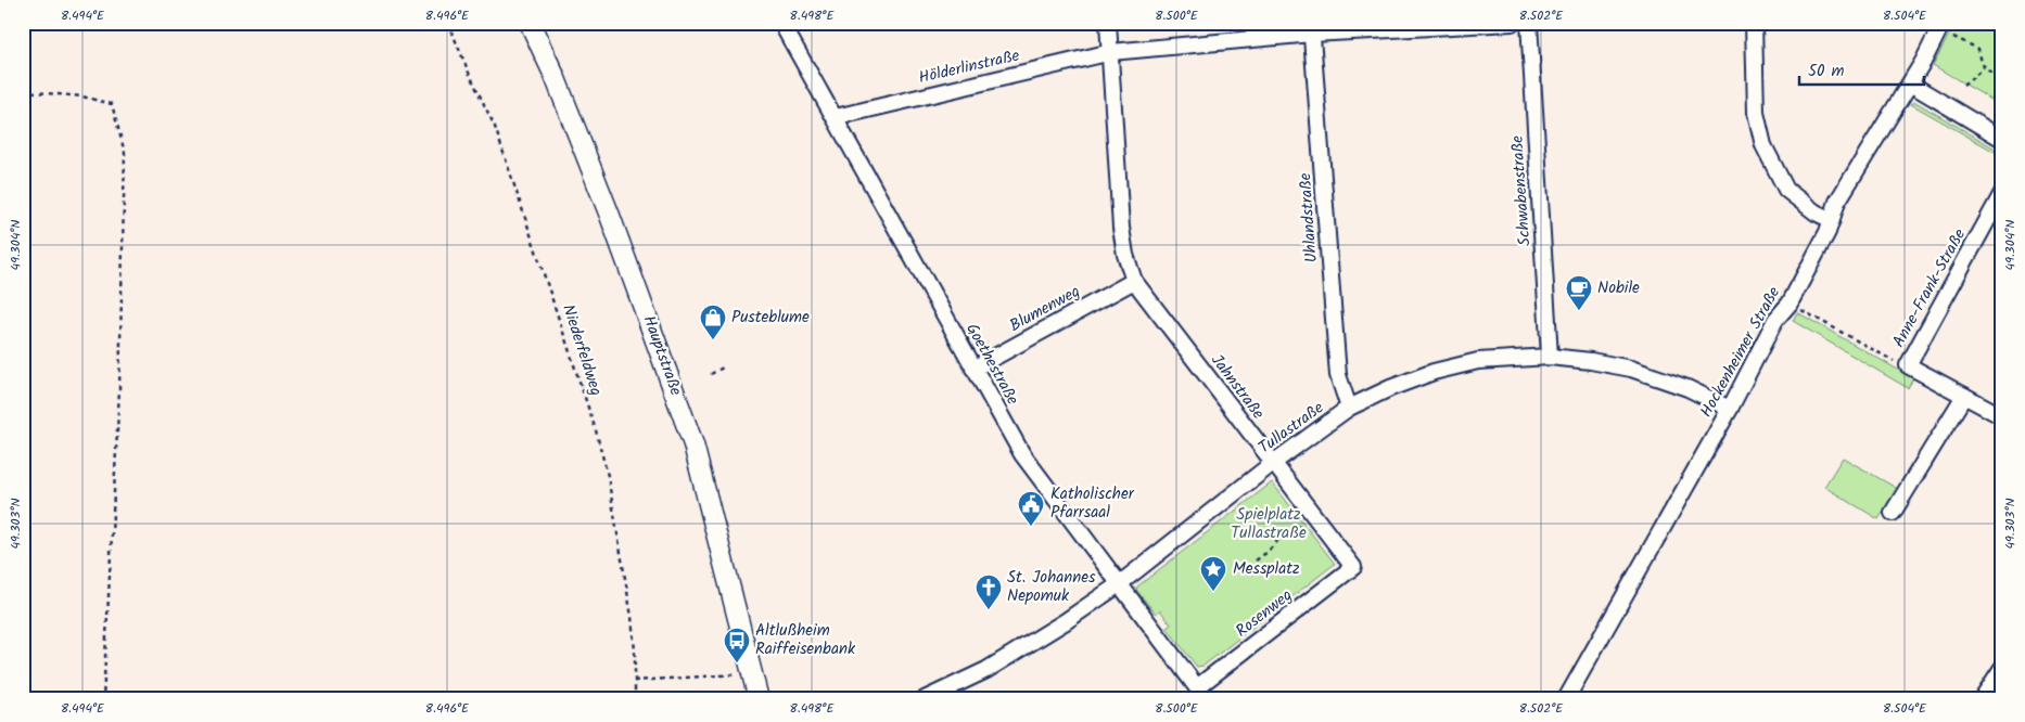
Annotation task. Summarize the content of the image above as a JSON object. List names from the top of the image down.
{
  "streets": {
    "street": [
      "Hölderlinstraße",
      "Schwabenstraße",
      "Uhlandstraße",
      "Anne-Frank-Straße",
      "Blumenweg",
      "Hockenheimer Straße",
      "Hauptstraße",
      "Goethestraße",
      "Jahnstraße",
      "Tullastraße",
      "Rosenweg"
    ],
    "path": ["Niederfeldweg"]
  },
  "crossings": [
    ["Hölderlinstraße", "Uhlandstraße"],
    ["Hölderlinstraße", "Goethestraße"],
    ["Hölderlinstraße", "Jahnstraße"],
    ["Schwabenstraße", "Tullastraße"],
    ["Uhlandstraße", "Tullastraße"],
    ["Blumenweg", "Goethestraße"],
    ["Blumenweg", "Jahnstraße"],
    ["Hockenheimer Straße", "Tullastraße"],
    ["Goethestraße", "Tullastraße"],
    ["Goethestraße", "Rosenweg"],
    ["Jahnstraße", "Tullastraße"],
    ["Jahnstraße", "Rosenweg"]
  ],
  "parks": ["Spielplatz Tullastraße"],
  "places": {
    "cafe": ["Nobile"],
    "shop": ["Pusteblume"],
    "public building": ["Katholischer Pfarrsaal"],
    "place": ["Messplatz"],
    "church": ["St. Johannes Nepomuk"],
    "bus stop": ["Altlußheim Raiffeisenbank"]
  },
  "scale_bar": "50 m",
  "coordinates": [
    "8.494°E",
    "8.496°E",
    "8.498°E",
    "8.500°E",
    "8.502°E",
    "8.504°E",
    "49.304°N",
    "49.303°N"
  ]
}
